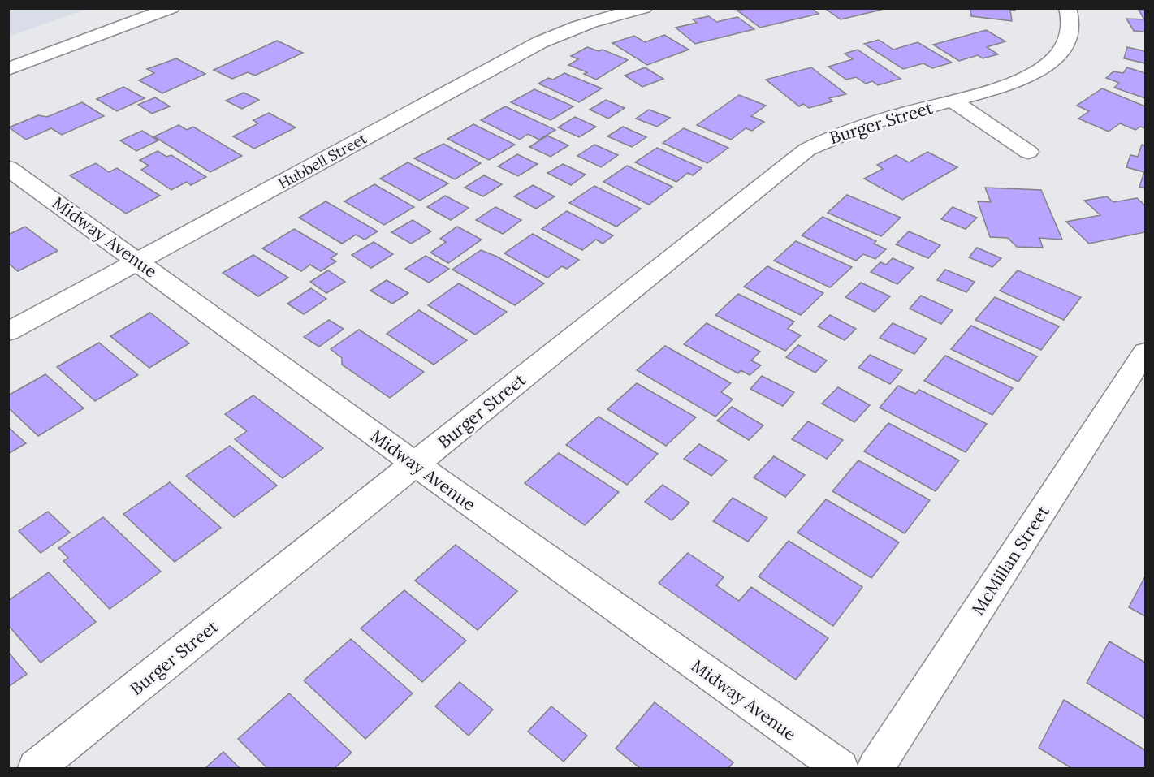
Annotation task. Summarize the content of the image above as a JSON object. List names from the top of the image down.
{
  "streets": {
    "street": [
      "Burger Street",
      "Hubbell Street",
      "Midway Avenue",
      "McMillan Street"
    ]
  },
  "crossings": [
    ["Burger Street", "Midway Avenue"],
    ["Hubbell Street", "Midway Avenue"]
  ]
}
